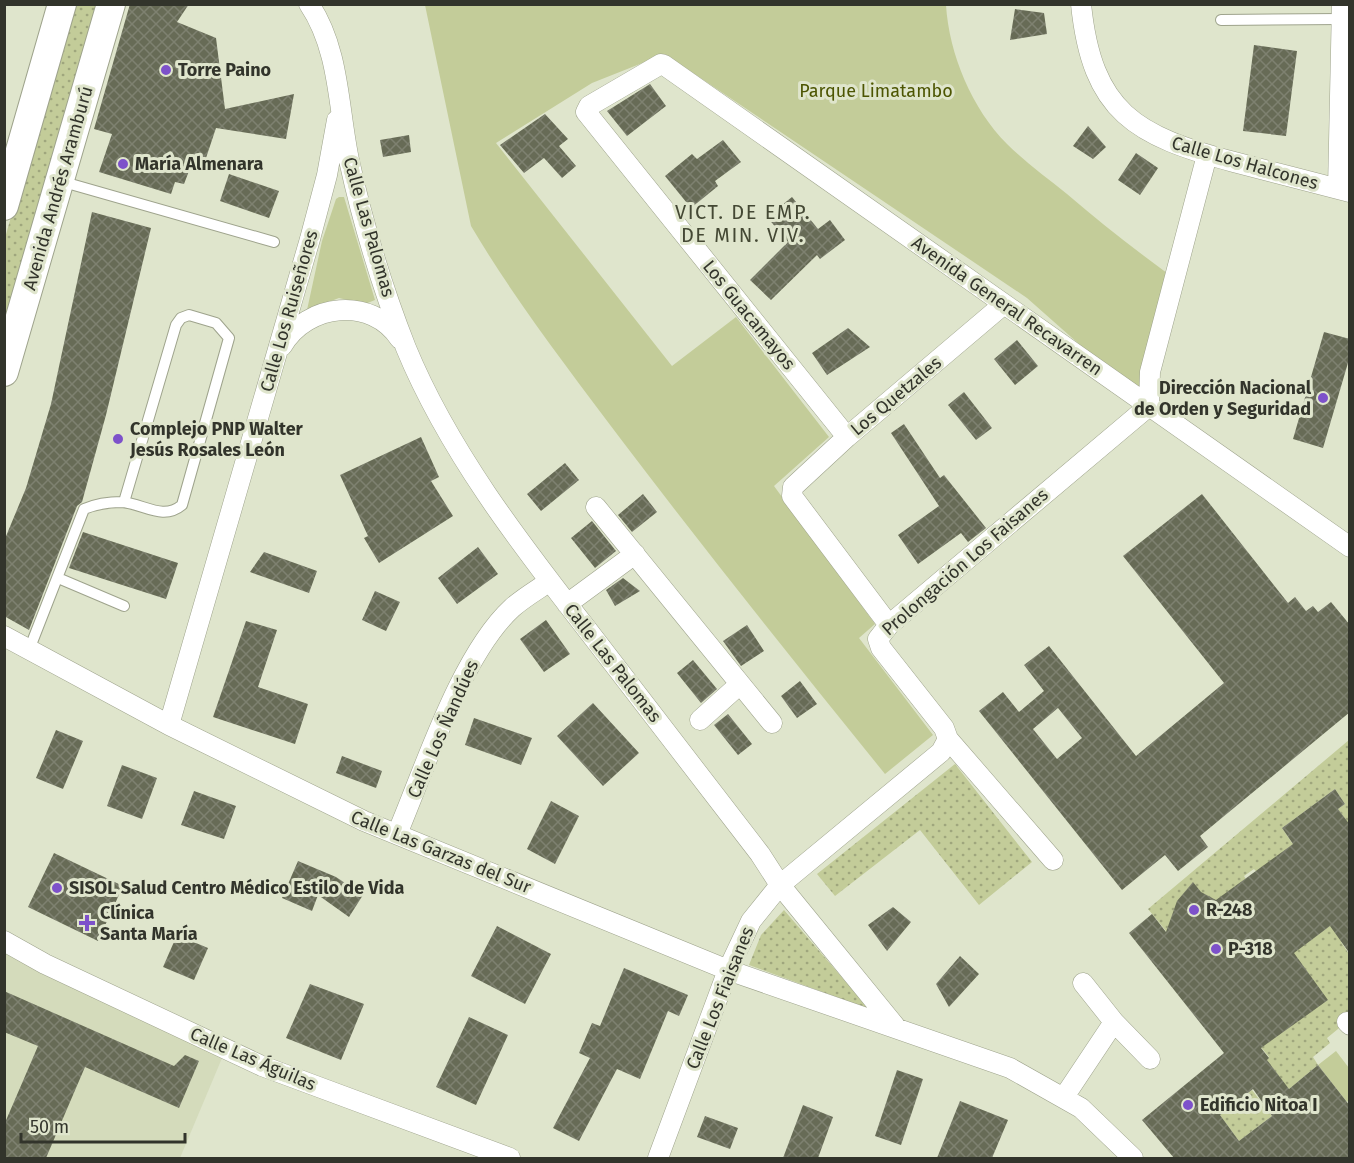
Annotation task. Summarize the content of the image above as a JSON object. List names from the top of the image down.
{
  "streets": {
    "main road": ["Avenida Andrés Aramburú"],
    "street": [
      "Calle Los Halcones",
      "Calle Las Palomas",
      "Avenida General Recavarren",
      "Calle Los Ruiseñores",
      "Los Guacamayos",
      "Los Quetzales",
      "Prolongación Los Faisanes",
      "Calle Los Ñandúes",
      "Calle Las Garzas del Sur",
      "Calle Los Fiaisanes",
      "Calle Las Águilas"
    ]
  },
  "crossings": [
    ["Calle Las Palomas", "Calle Los Ruiseñores"],
    ["Calle Las Palomas", "Calle Los Ñandúes"],
    ["Calle Las Palomas", "Calle Las Garzas del Sur"],
    ["Calle Las Palomas", "Calle Los Fiaisanes"],
    ["Avenida General Recavarren", "Los Guacamayos"],
    ["Avenida General Recavarren", "Los Quetzales"],
    ["Avenida General Recavarren", "Prolongación Los Faisanes"],
    ["Calle Los Ruiseñores", "Calle Las Garzas del Sur"],
    ["Los Guacamayos", "Los Quetzales"],
    ["Los Quetzales", "Prolongación Los Faisanes"],
    ["Prolongación Los Faisanes", "Calle Los Fiaisanes"],
    ["Calle Los Ñandúes", "Calle Las Garzas del Sur"],
    ["Calle Las Garzas del Sur", "Calle Los Fiaisanes"]
  ],
  "districts": ["VICT. DE EMP. DE MIN. VIV."],
  "parks": ["Parque Limatambo"],
  "places": {
    "other": [
      "Torre Paino",
      "María Almenara",
      "Dirección Nacional de Orden y Seguridad",
      "Complejo PNP Walter Jesús Rosales León",
      "SISOL Salud Centro Médico Estilo de Vida",
      "R-248",
      "P-318",
      "Edificio Nitoa I"
    ],
    "health": ["Clínica Santa María"]
  },
  "scale_bar": "50 m"
}
